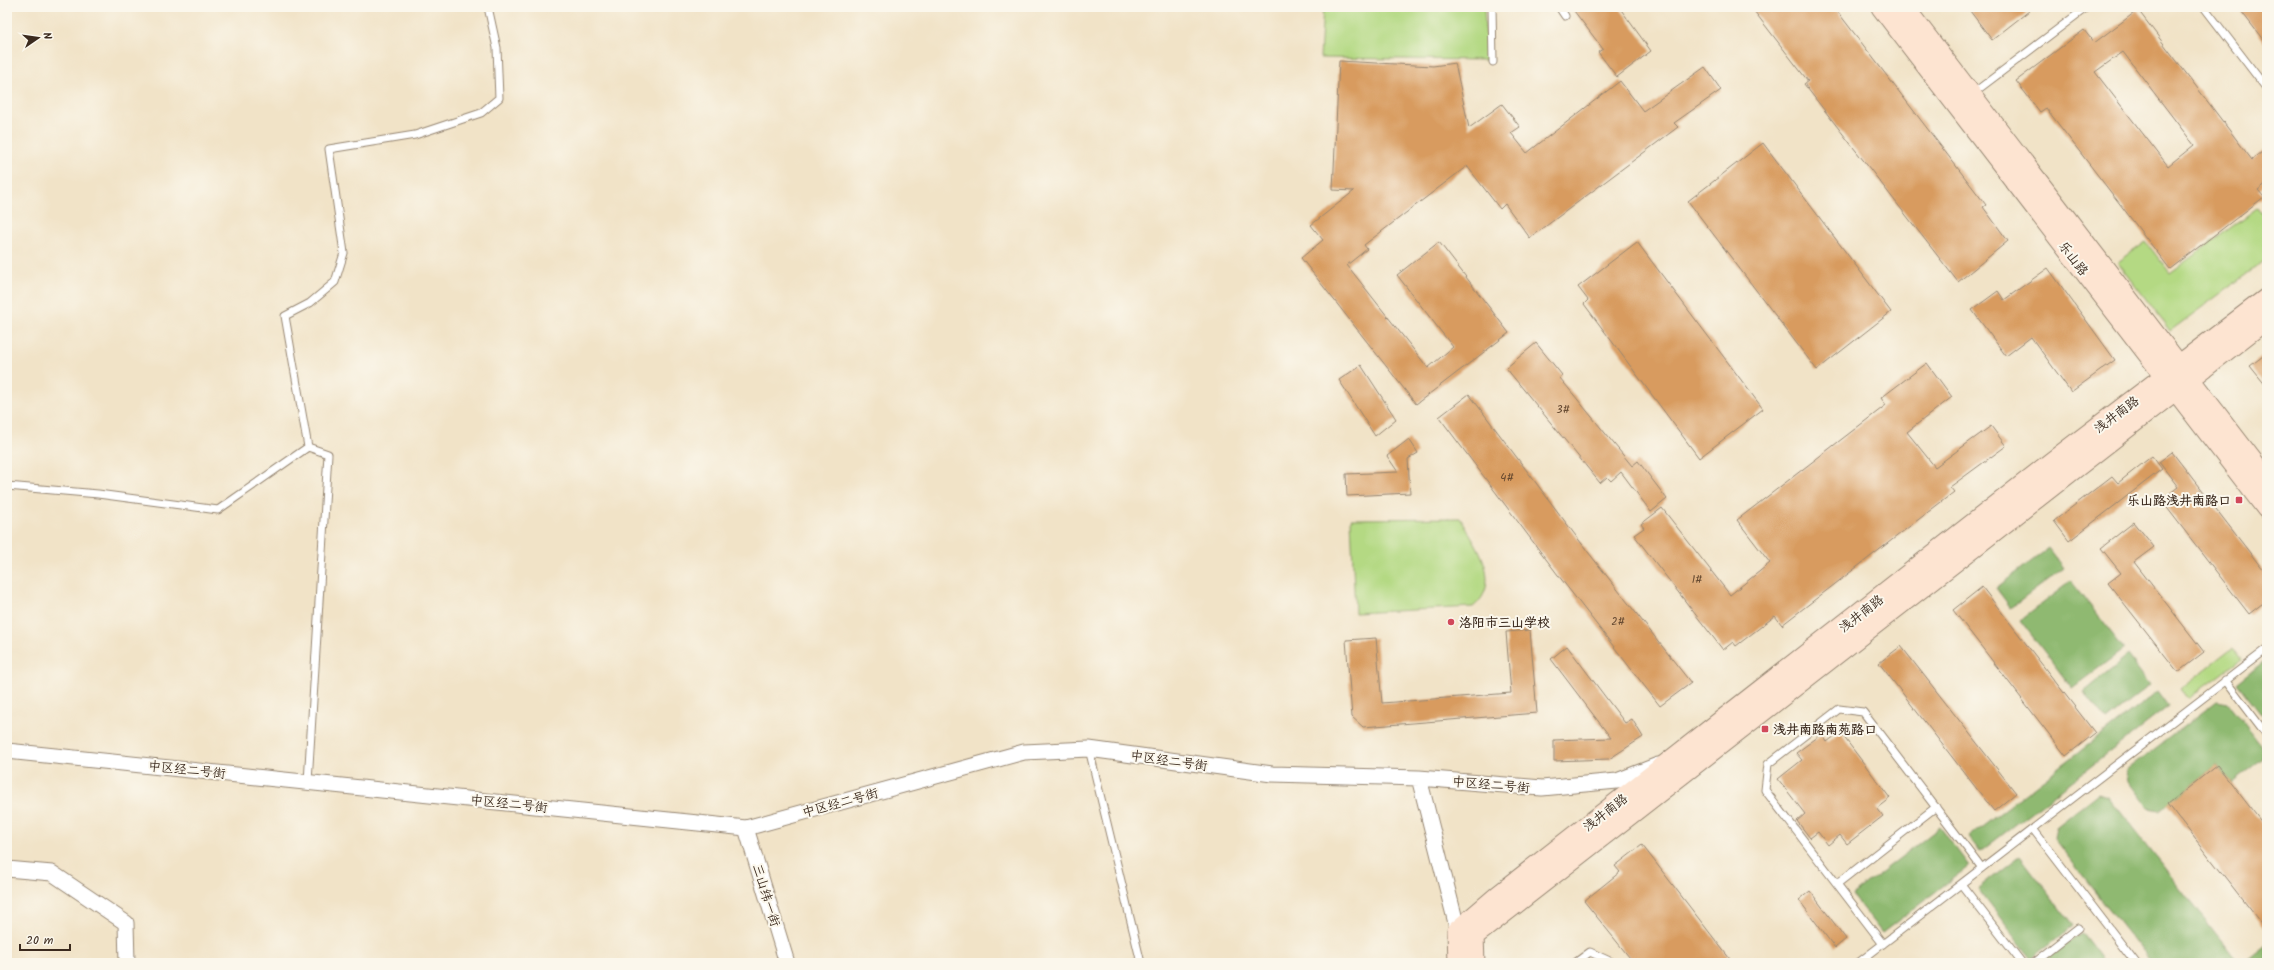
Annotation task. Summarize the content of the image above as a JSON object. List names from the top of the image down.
{
  "streets": {
    "street": [
      "乐山路",
      "浅井南路",
      "中区经二号街",
      "三山纬一街"
    ]
  },
  "crossings": [
    ["乐山路", "浅井南路"],
    ["浅井南路", "中区经二号街"],
    ["中区经二号街", "三山纬一街"]
  ],
  "places": {
    "transit": ["乐山路浅井南路口", "浅井南路南苑路口"],
    "other": ["洛阳市三山学校"]
  },
  "house_numbers": [
    "3#",
    "4#",
    "1#",
    "2#"
  ],
  "scale_bar": "20 m",
  "north": "right"
}
